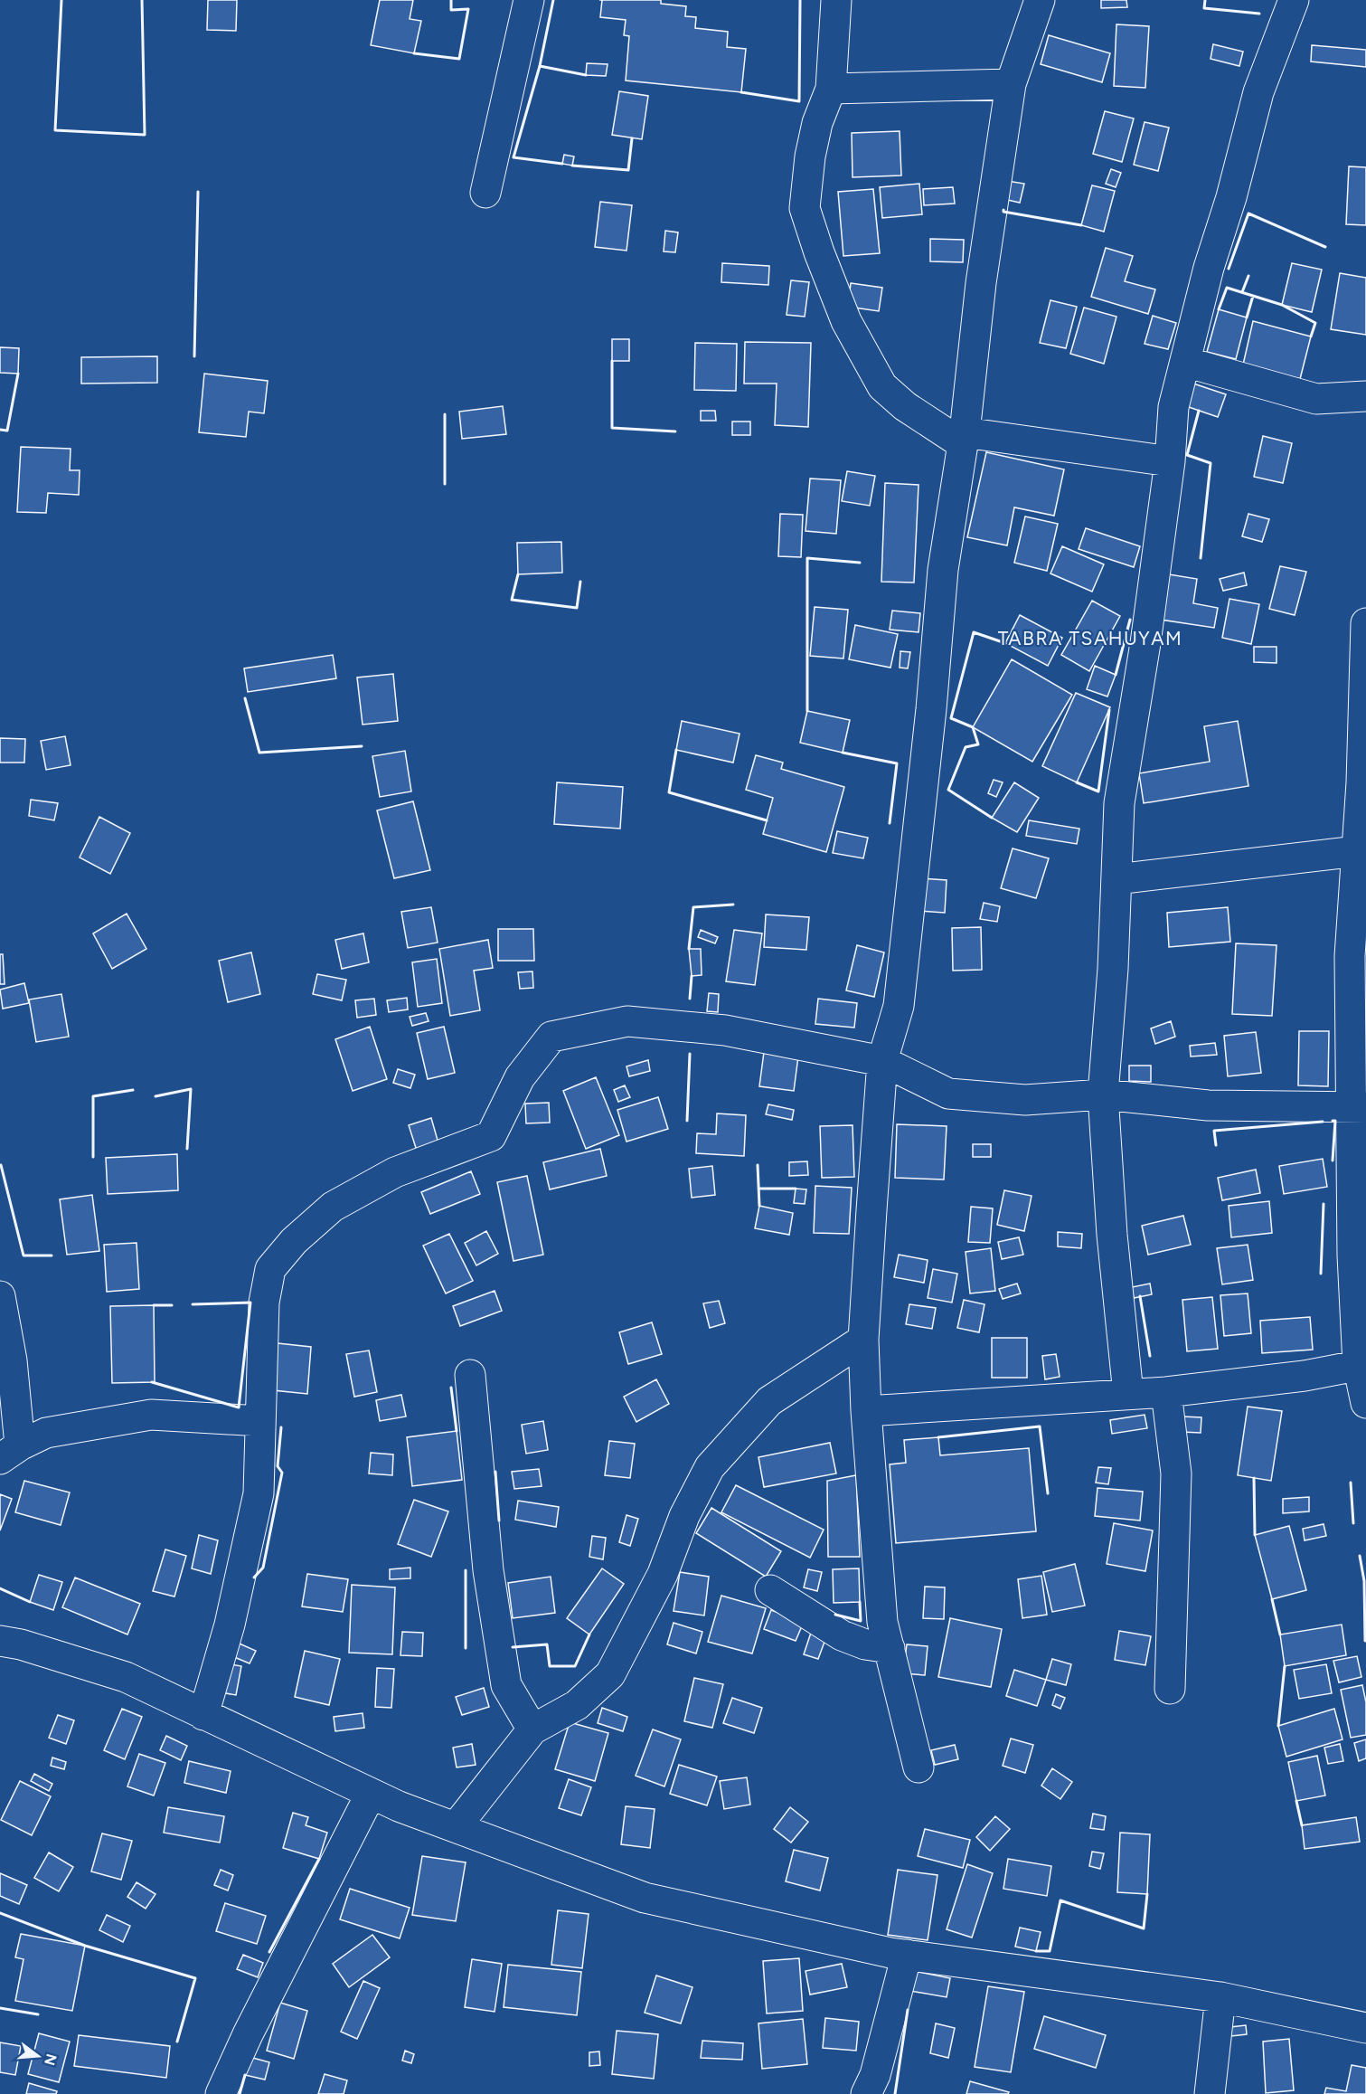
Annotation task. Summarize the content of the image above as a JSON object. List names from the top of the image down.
{
  "districts": ["TABRA TSAHUYAM"],
  "north": "right"
}
